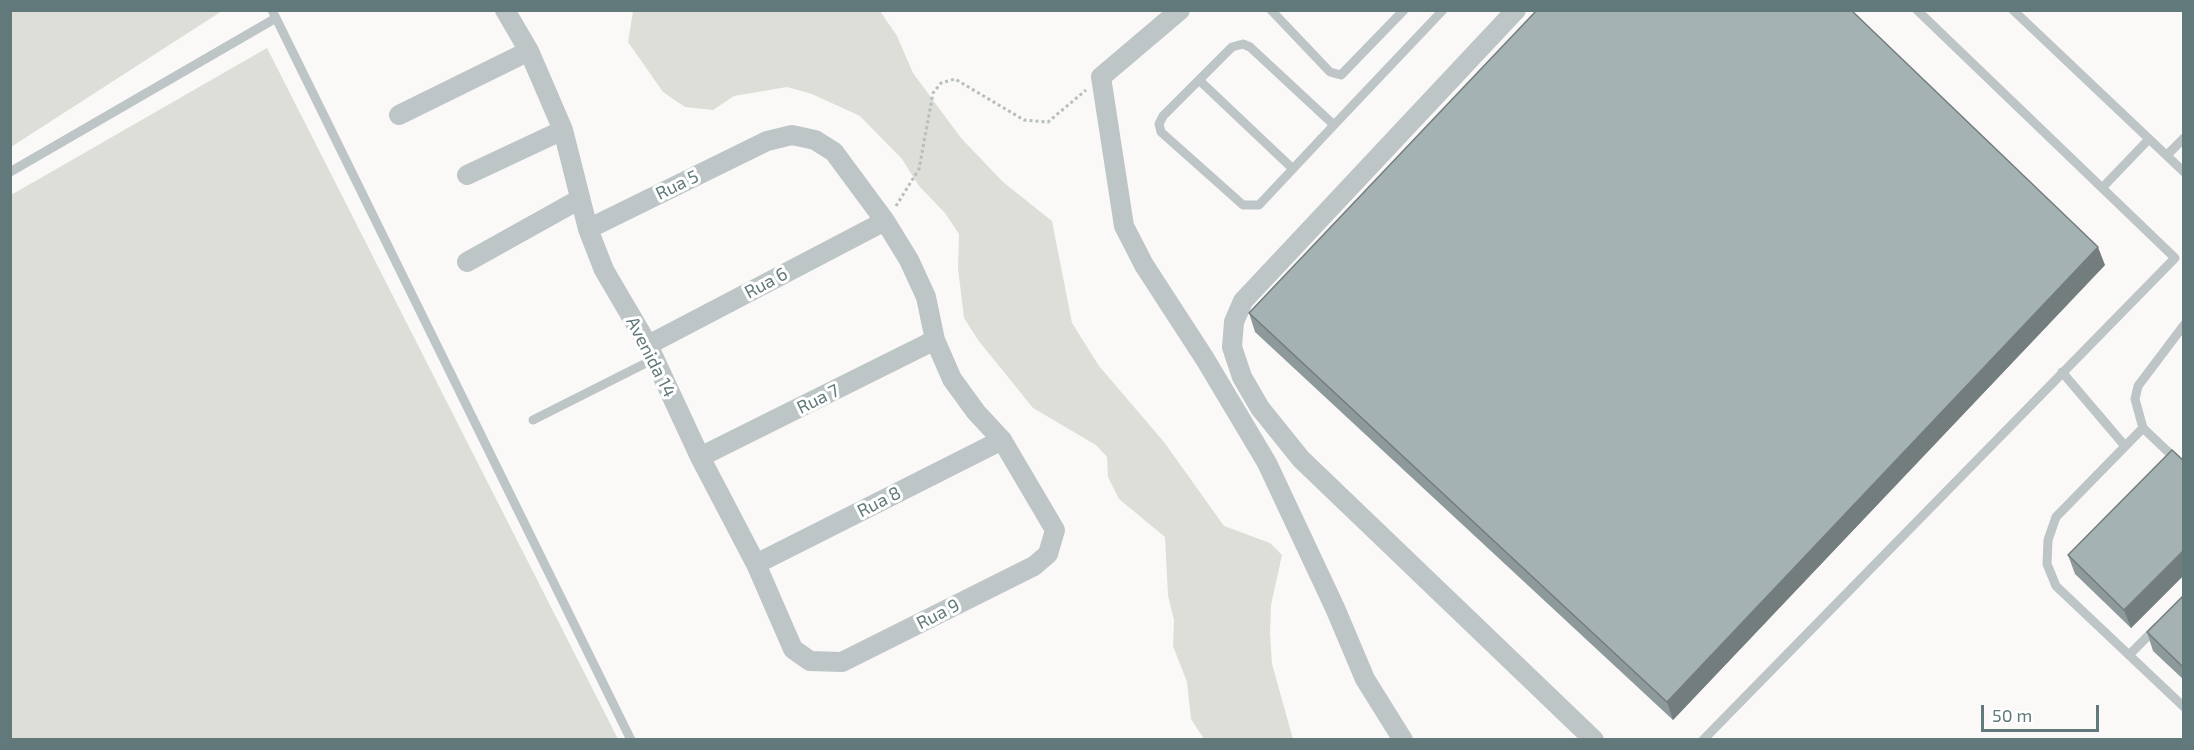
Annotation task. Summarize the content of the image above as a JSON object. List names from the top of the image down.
{
  "streets": {
    "street": [
      "Rua 5",
      "Rua 6",
      "Avenida 14",
      "Rua 7",
      "Rua 8",
      "Rua 9"
    ]
  },
  "crossings": [
    ["Rua 5", "Rua 6"],
    ["Rua 5", "Avenida 14"],
    ["Rua 5", "Rua 7"],
    ["Rua 5", "Rua 8"],
    ["Rua 5", "Rua 9"],
    ["Rua 6", "Avenida 14"],
    ["Avenida 14", "Rua 7"],
    ["Avenida 14", "Rua 8"],
    ["Avenida 14", "Rua 9"]
  ],
  "scale_bar": "50 m"
}
